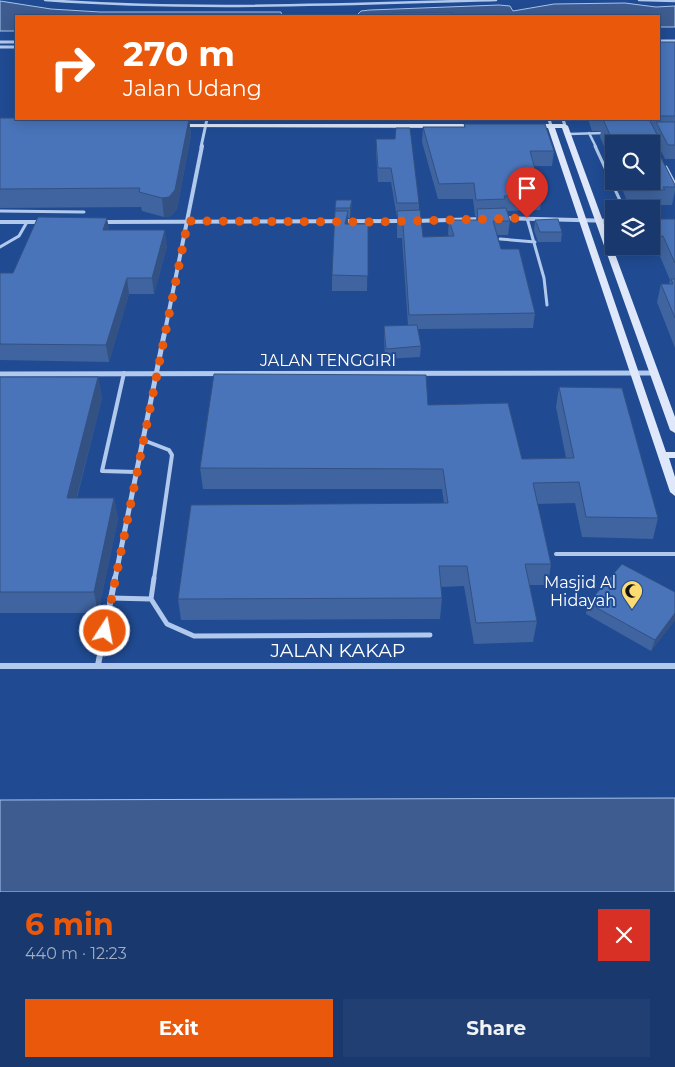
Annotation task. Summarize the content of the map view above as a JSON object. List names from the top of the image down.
{
  "streets": {
    "street": ["JALAN TENGGIRI", "JALAN KAKAP"]
  },
  "places": {
    "mosque": ["Masjid Al Hidayah"]
  },
  "page": {
    "turn": ["270 m", "Jalan Udang"],
    "heading": ["6 min", "440 m · 12:23"],
    "buttons": ["Exit", "Share"]
  }
}
